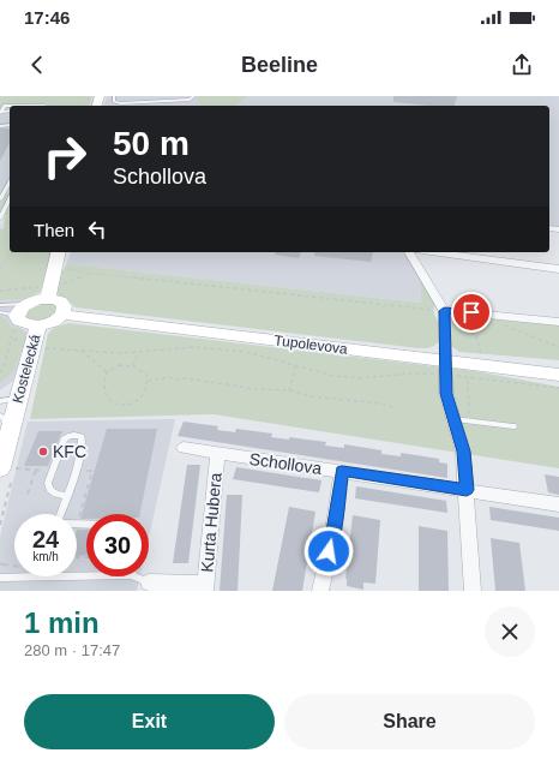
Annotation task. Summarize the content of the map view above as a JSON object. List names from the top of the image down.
{
  "streets": {
    "main road": ["Tupolevova", "Kostelecká"],
    "street": ["Schollova", "Kurta Hubera"]
  },
  "crossings": [
    ["Schollova", "Kurta Hubera"]
  ],
  "places": ["KFC"],
  "page": {
    "status": "17:46",
    "header": "Beeline",
    "turn": ["50 m", "Schollova"],
    "then": "Then",
    "speed": "24 km/h",
    "limit": "30",
    "heading": ["1 min", "280 m · 17:47"],
    "buttons": ["Exit", "Share"]
  }
}
